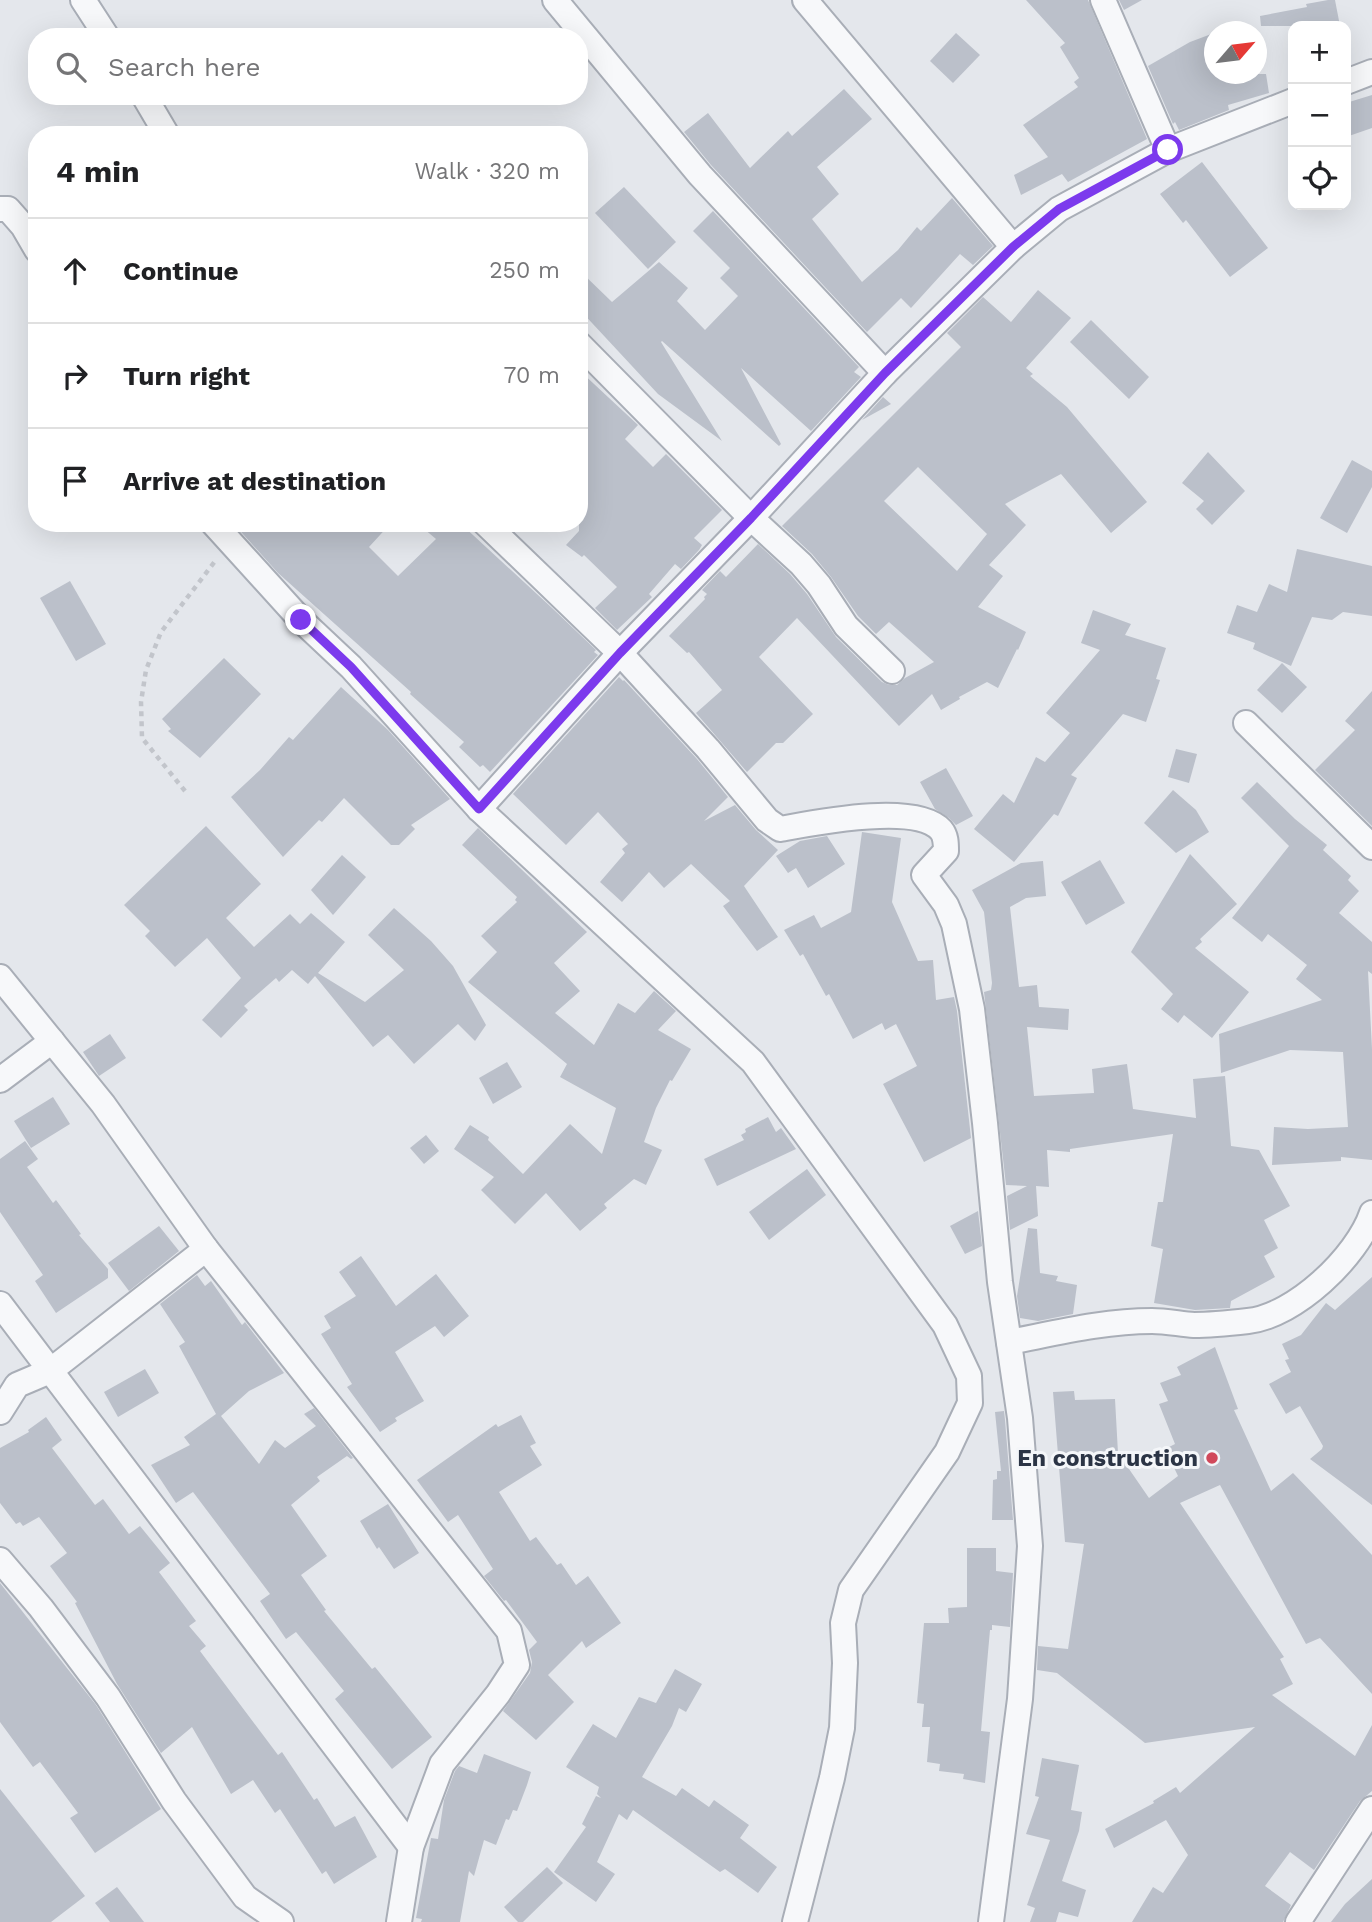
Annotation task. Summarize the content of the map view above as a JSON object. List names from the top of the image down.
{
  "places": ["En construction"],
  "north": "top right",
  "page": {
    "map_buttons": ["+", "−"],
    "search": "Search here",
    "heading": ["4 min", "Walk · 320 m"],
    "list": [
      ["Continue", "250 m"],
      ["Turn right", "70 m"],
      "Arrive at destination"
    ]
  }
}
